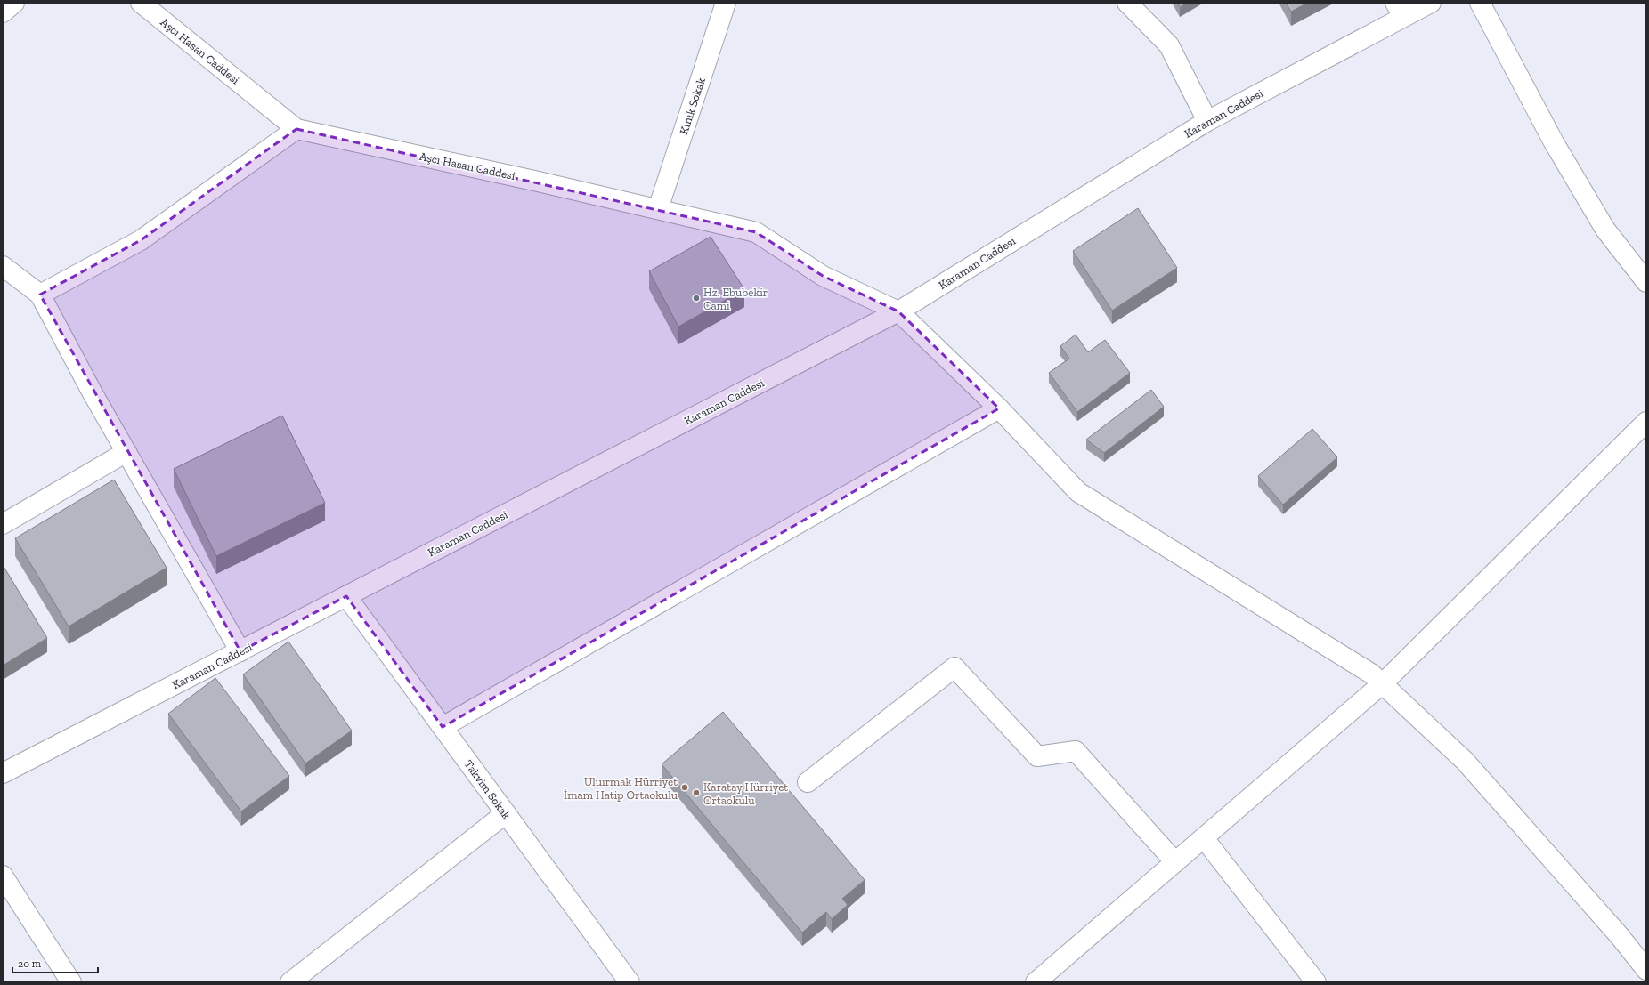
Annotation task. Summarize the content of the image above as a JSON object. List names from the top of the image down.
{
  "streets": {
    "street": [
      "Aşcı Hasan Caddesi",
      "Kınık Sokak",
      "Karaman Caddesi",
      "Takvim Sokak"
    ]
  },
  "crossings": [
    ["Aşcı Hasan Caddesi", "Kınık Sokak"],
    ["Aşcı Hasan Caddesi", "Karaman Caddesi"],
    ["Karaman Caddesi", "Takvim Sokak"]
  ],
  "places": ["Hz. Ebubekir Cami", "Uluırmak Hürriyet İmam Hatip Ortaokulu", "Karatay Hürriyet Ortaokulu"],
  "scale_bar": "20 m"
}
